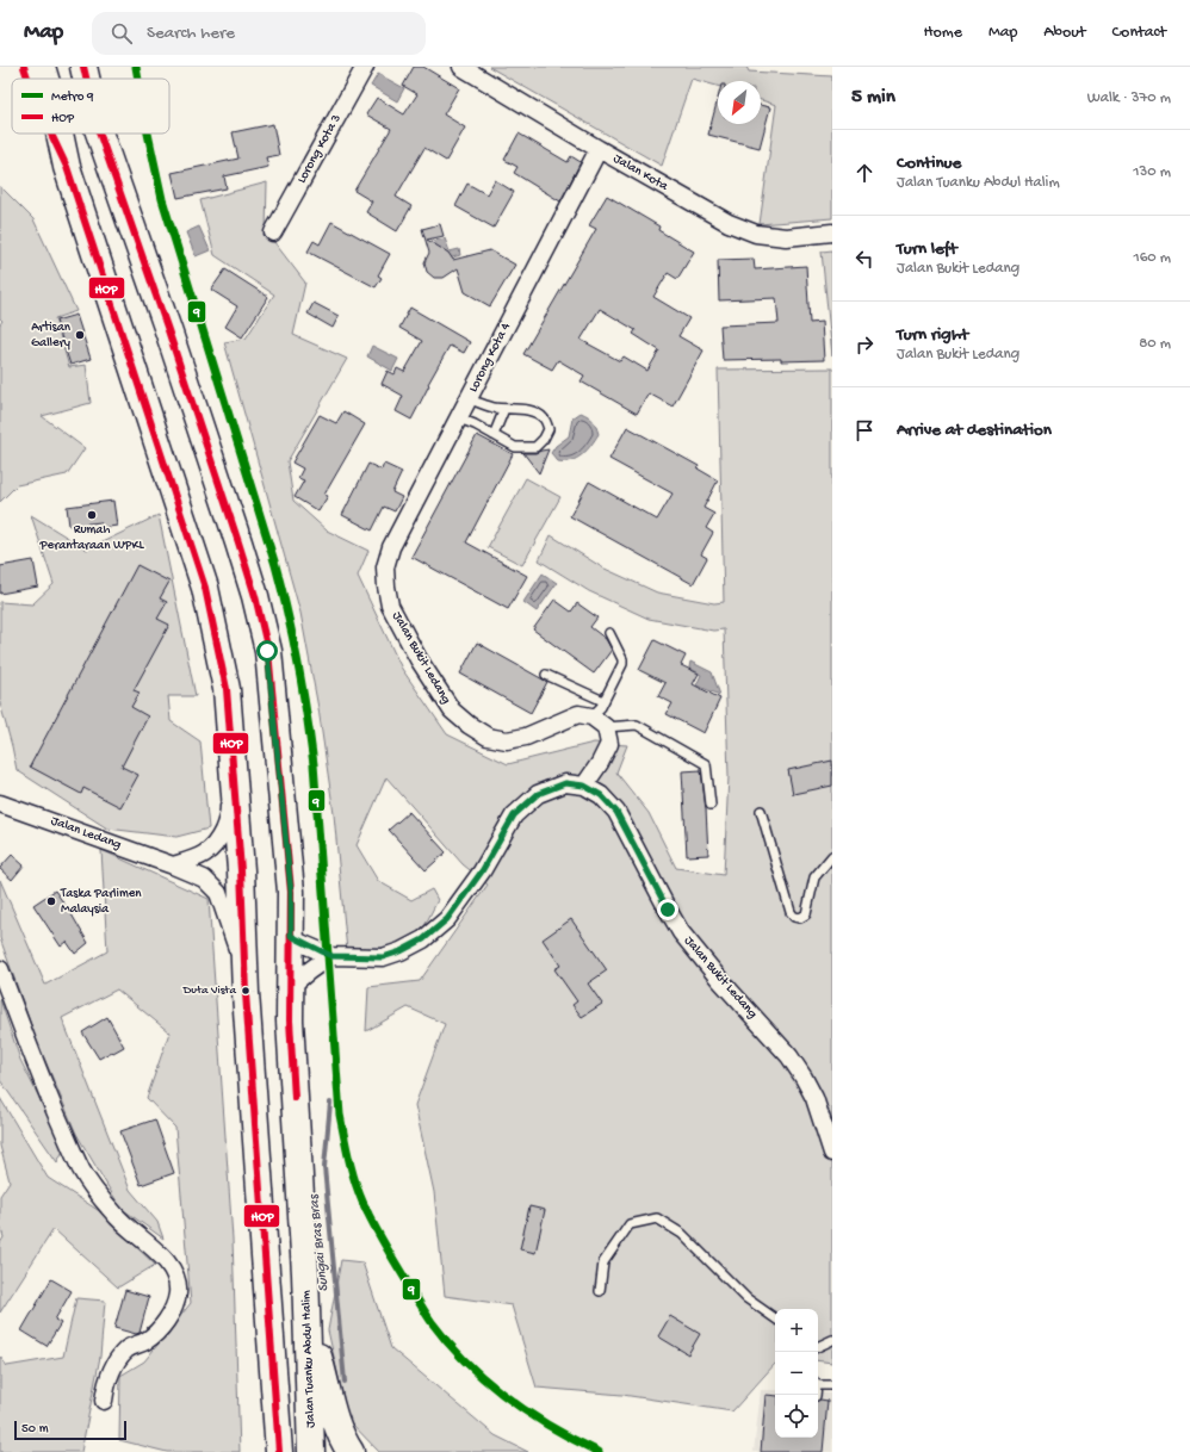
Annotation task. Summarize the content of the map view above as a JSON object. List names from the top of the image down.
{
  "streets": {
    "main road": ["Jalan Tuanku Abdul Halim"],
    "street": [
      "Lorong Kota 3",
      "Jalan Kota",
      "Lorong Kota 4",
      "Jalan Bukit Ledang",
      "Jalan Ledang"
    ]
  },
  "crossings": [
    ["Jalan Kota", "Lorong Kota 4"],
    ["Lorong Kota 4", "Jalan Bukit Ledang"]
  ],
  "water": ["Sungai Bras Bras"],
  "places": [
    "Artisan Gallery",
    "Rumah Perantaraan WPKL",
    "Taska Parlimen Malaysia",
    "Duta Vista"
  ],
  "lines": ["metro line 9", "transit line HOP"],
  "legend": ["Metro 9", "HOP"],
  "scale_bar": "50 m",
  "north": "bottom left",
  "page": {
    "header": "Map",
    "search": "Search here",
    "nav": [
      "Home",
      "Map",
      "About",
      "Contact"
    ],
    "heading": ["5 min", "Walk · 370 m"],
    "list": [
      ["Continue", "Jalan Tuanku Abdul Halim", "130 m"],
      ["Turn left", "Jalan Bukit Ledang", "160 m"],
      ["Turn right", "Jalan Bukit Ledang", "80 m"],
      "Arrive at destination"
    ],
    "map_buttons": ["+", "−"],
    "scale": "50 m"
  }
}
